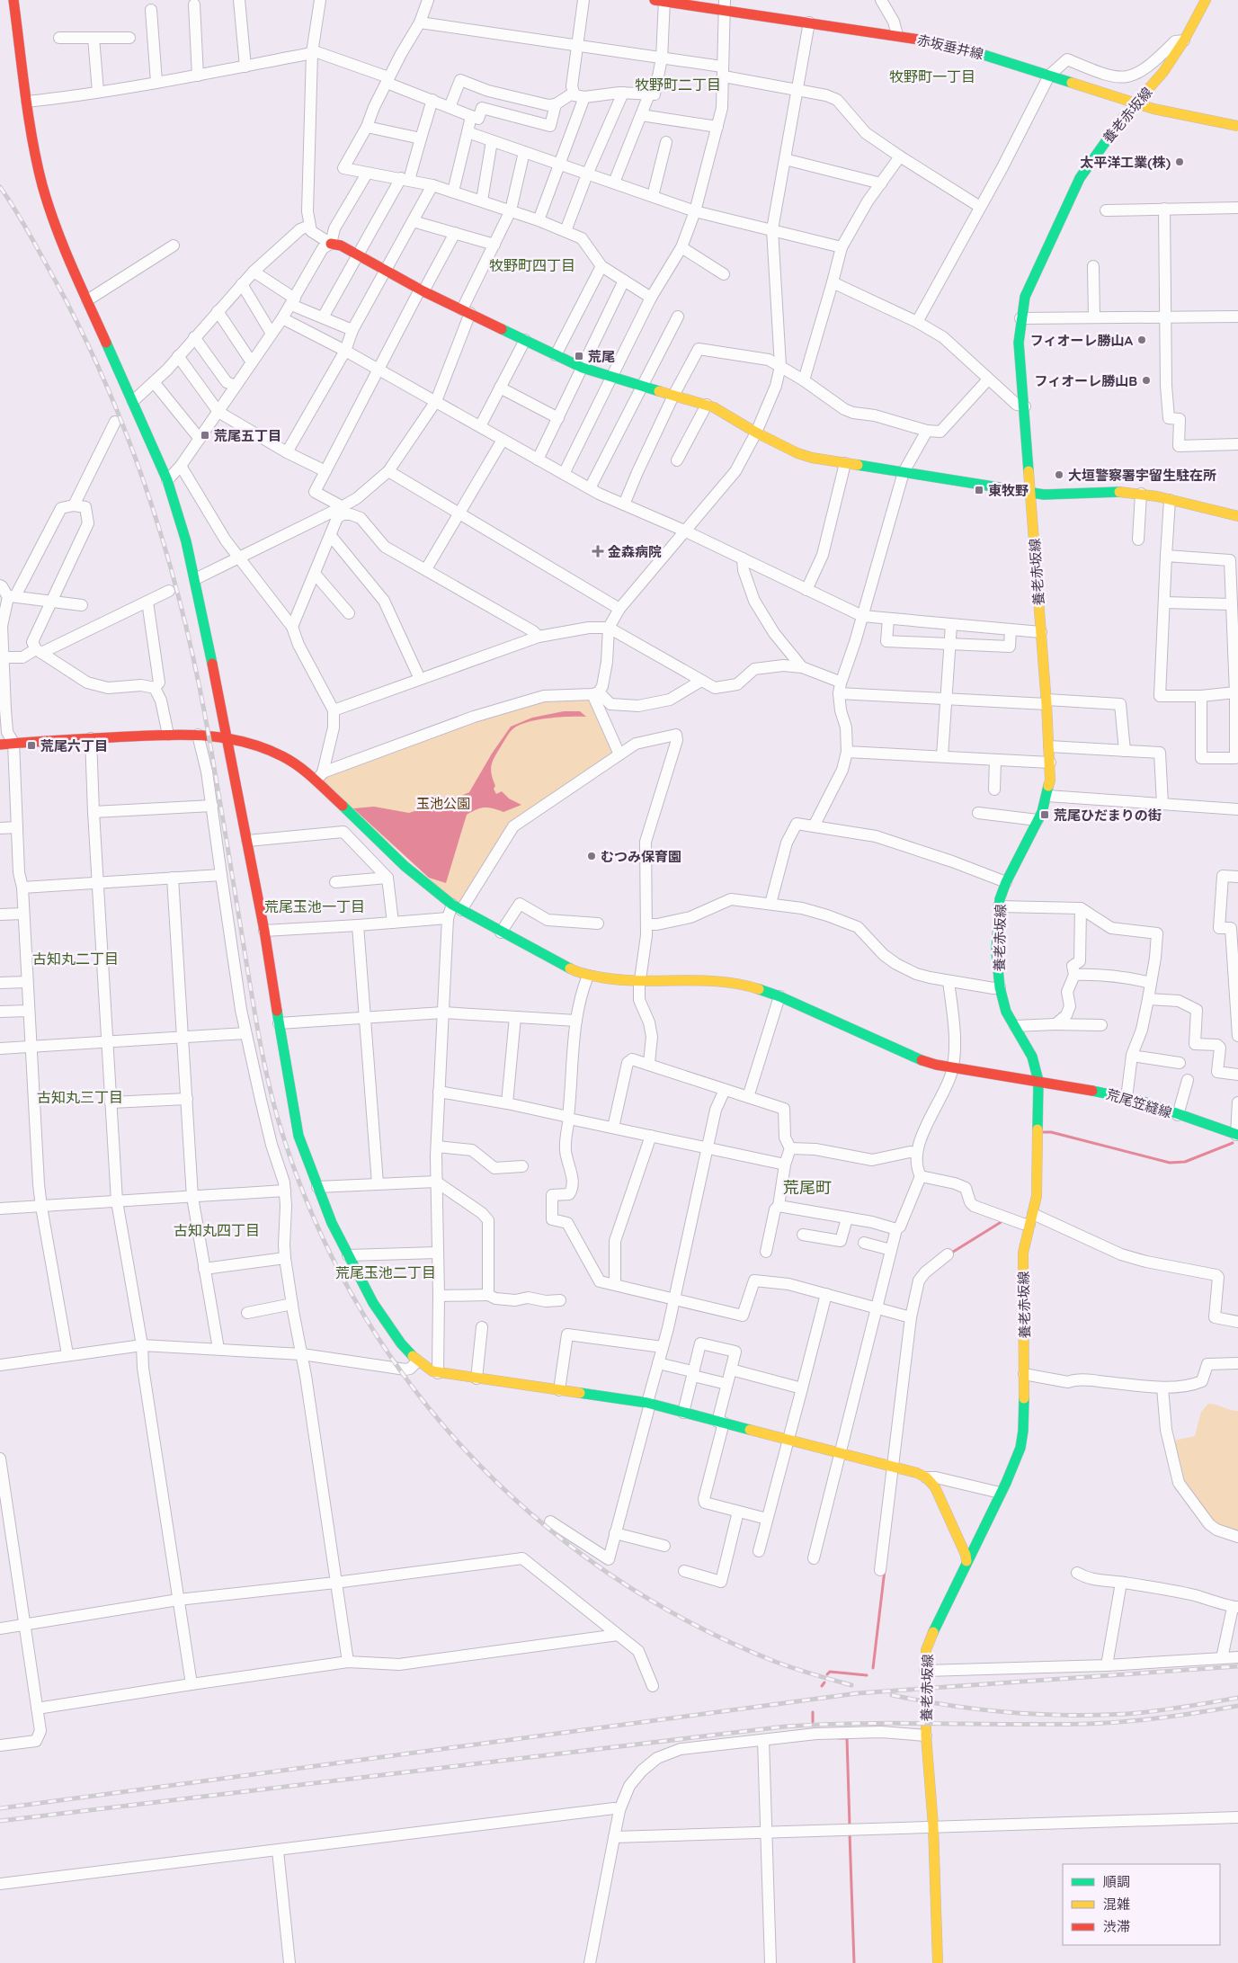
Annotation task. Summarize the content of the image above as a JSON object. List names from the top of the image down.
{
  "streets": {
    "street": ["赤坂垂井線", "養老赤坂線", "荒尾笠縫線"]
  },
  "crossings": [
    ["養老赤坂線", "荒尾笠縫線"]
  ],
  "districts": [
    "牧野町一丁目",
    "牧野町二丁目",
    "牧野町四丁目",
    "荒尾玉池一丁目",
    "古知丸二丁目",
    "古知丸三丁目",
    "荒尾町",
    "古知丸四丁目",
    "荒尾玉池二丁目"
  ],
  "parks": ["玉池公園"],
  "places": {
    "other": [
      "太平洋工業(株)",
      "フィオーレ勝山A",
      "フィオーレ勝山B",
      "大垣警察署宇留生駐在所",
      "むつみ保育園"
    ],
    "transit": [
      "荒尾",
      "荒尾五丁目",
      "東牧野",
      "荒尾六丁目",
      "荒尾ひだまりの街"
    ],
    "health": ["金森病院"]
  },
  "legend": ["順調", "混雑", "渋滞"]
}
